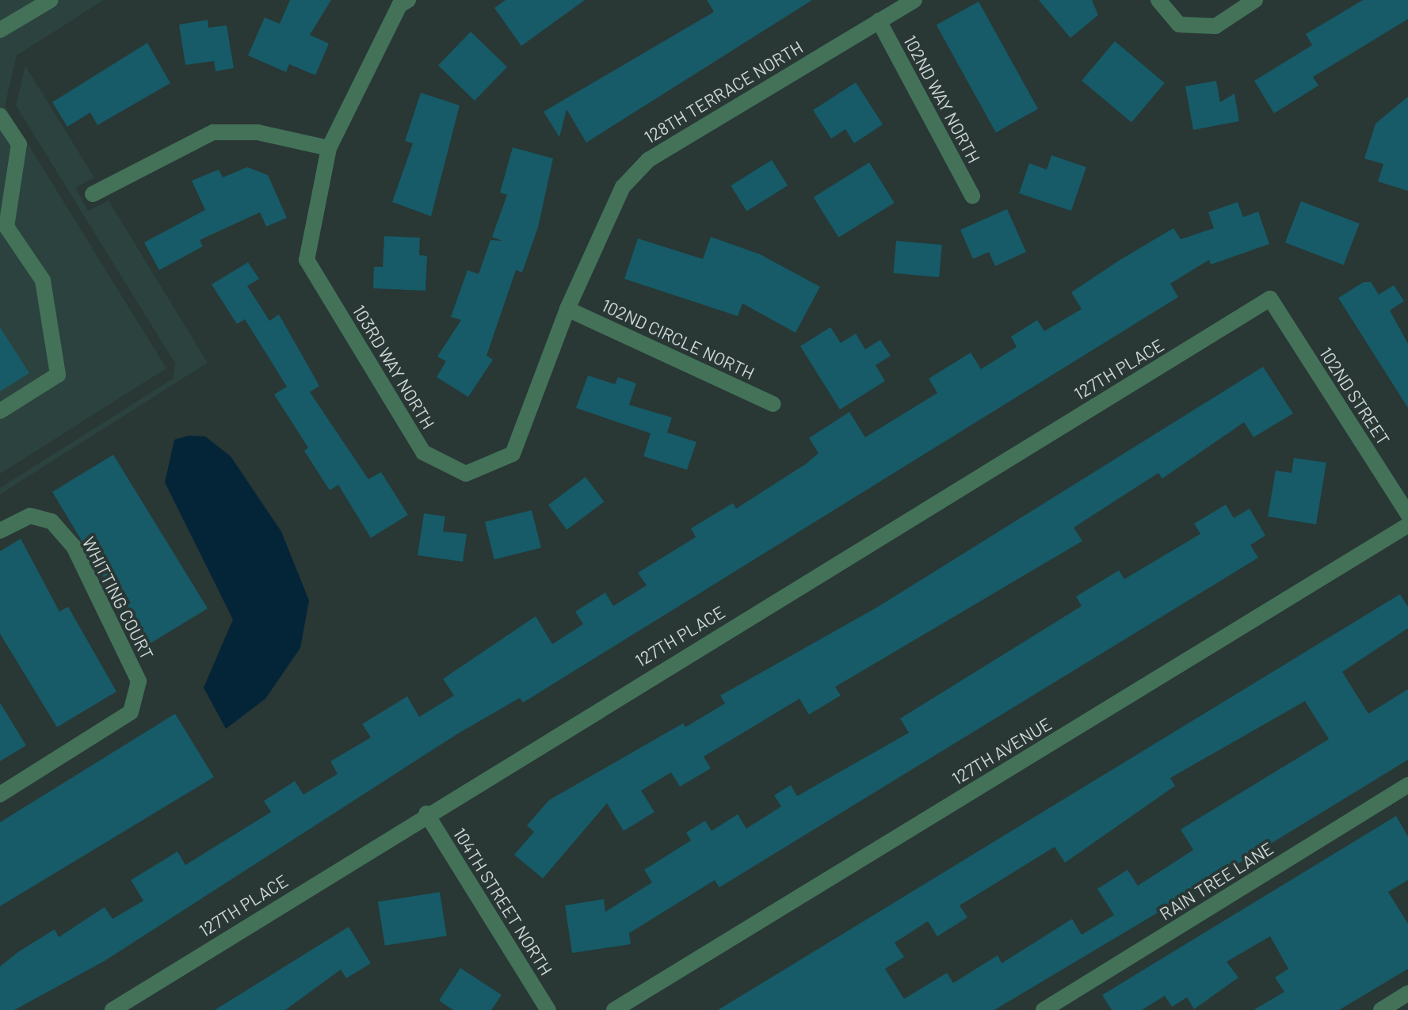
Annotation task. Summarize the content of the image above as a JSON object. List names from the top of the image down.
{
  "streets": {
    "street": [
      "128TH TERRACE NORTH",
      "102ND WAY NORTH",
      "102ND CIRCLE NORTH",
      "103RD WAY NORTH",
      "127TH PLACE",
      "102ND STREET",
      "WHITTING COURT",
      "127TH AVENUE",
      "RAIN TREE LANE",
      "104TH STREET NORTH"
    ]
  },
  "crossings": [
    ["128TH TERRACE NORTH", "102ND WAY NORTH"],
    ["128TH TERRACE NORTH", "102ND CIRCLE NORTH"],
    ["128TH TERRACE NORTH", "103RD WAY NORTH"],
    ["127TH PLACE", "102ND STREET"],
    ["127TH PLACE", "104TH STREET NORTH"]
  ]
}
